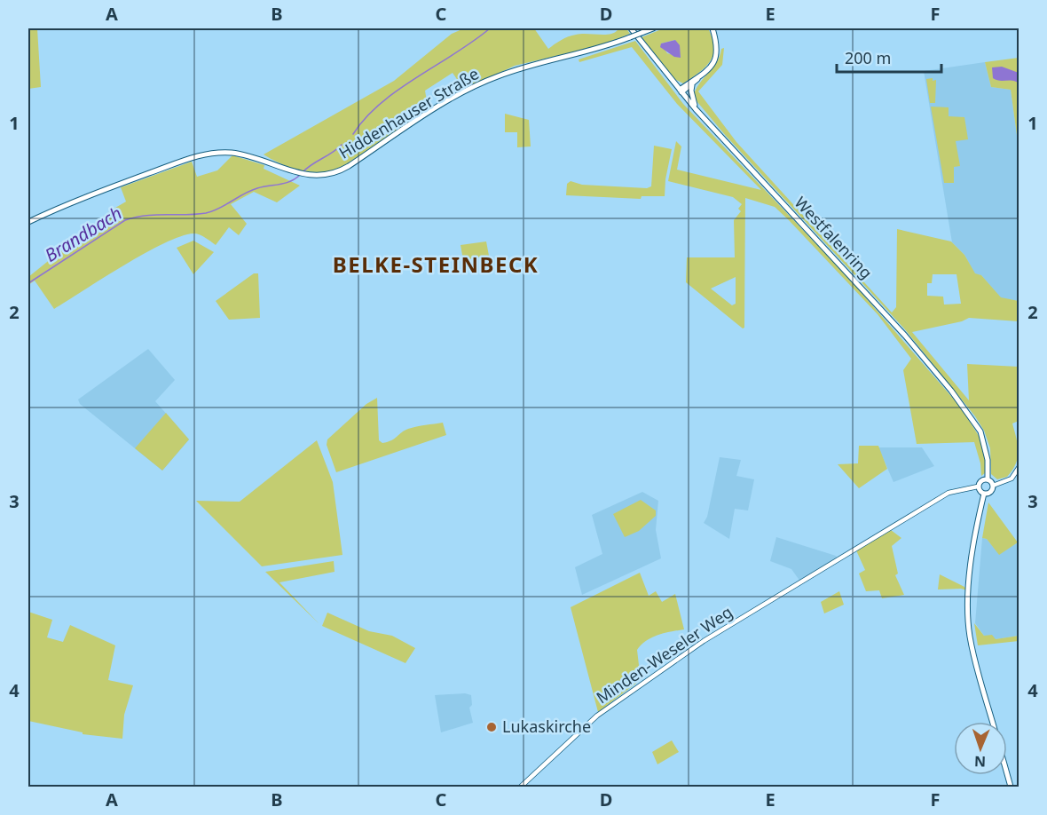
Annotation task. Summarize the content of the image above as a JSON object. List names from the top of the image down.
{
  "streets": {
    "main road": ["Hiddenhauser Straße", "Westfalenring"],
    "street": ["Minden-Weseler Weg"]
  },
  "crossings": [
    ["Westfalenring", "Minden-Weseler Weg"]
  ],
  "districts": ["BELKE-STEINBECK"],
  "water": ["Brandbach"],
  "places": ["Lukaskirche"],
  "scale_bar": "200 m",
  "north": "bottom",
  "grid": {
    "columns": [
      "A",
      "B",
      "C",
      "D",
      "E",
      "F"
    ],
    "rows": [
      "1",
      "2",
      "3",
      "4"
    ]
  }
}
